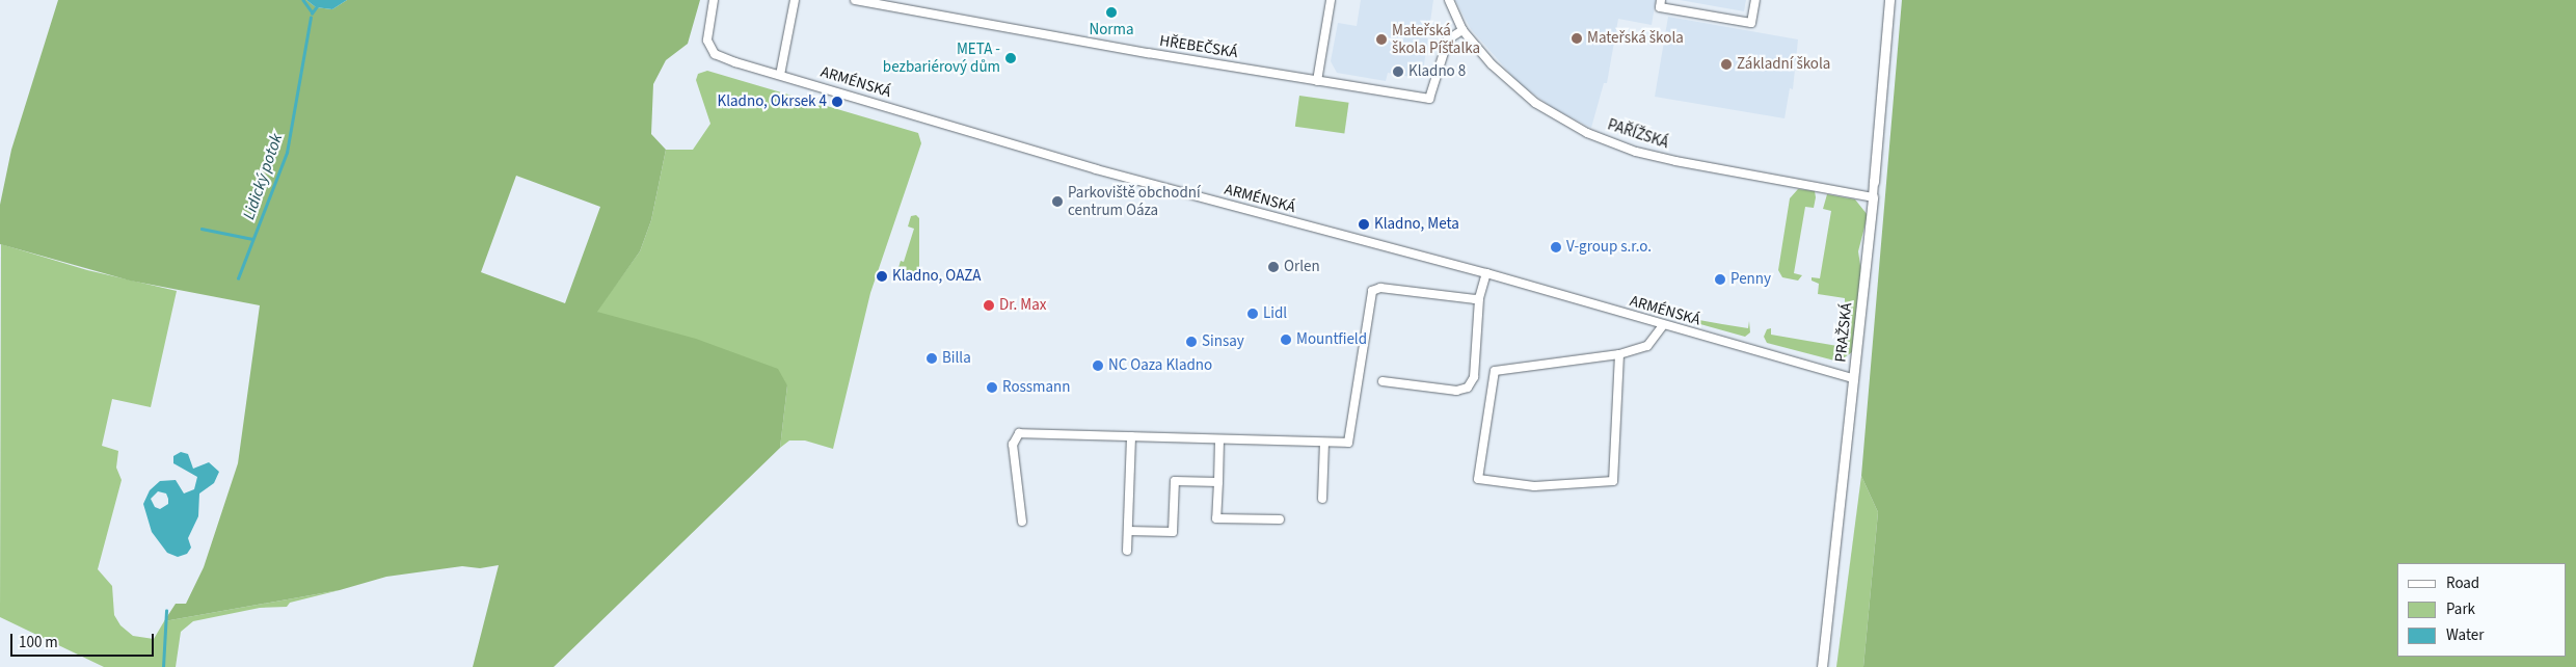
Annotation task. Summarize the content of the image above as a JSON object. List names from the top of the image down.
{
  "streets": {
    "street": [
      "HŘEBEČSKÁ",
      "ARMÉNSKÁ",
      "PAŘÍŽSKÁ",
      "PRAŽSKÁ"
    ]
  },
  "crossings": [
    ["HŘEBEČSKÁ", "PAŘÍŽSKÁ"],
    ["ARMÉNSKÁ", "PRAŽSKÁ"],
    ["PAŘÍŽSKÁ", "PRAŽSKÁ"]
  ],
  "water": ["Lidický potok"],
  "places": [
    "Norma",
    "Mateřská škola",
    "Mateřská škola Píšťalka",
    "META - bezbariérový dům",
    "Základní škola",
    "Kladno 8",
    "Kladno, Okrsek 4",
    "Parkoviště obchodní centrum Oáza",
    "Kladno, Meta",
    "V-group s.r.o.",
    "Orlen",
    "Kladno, OAZA",
    "Penny",
    "Dr. Max",
    "Lidl",
    "Mountfield",
    "Sinsay",
    "Billa",
    "NC Oaza Kladno",
    "Rossmann"
  ],
  "legend": ["Road", "Park", "Water"],
  "scale_bar": "100 m"
}
